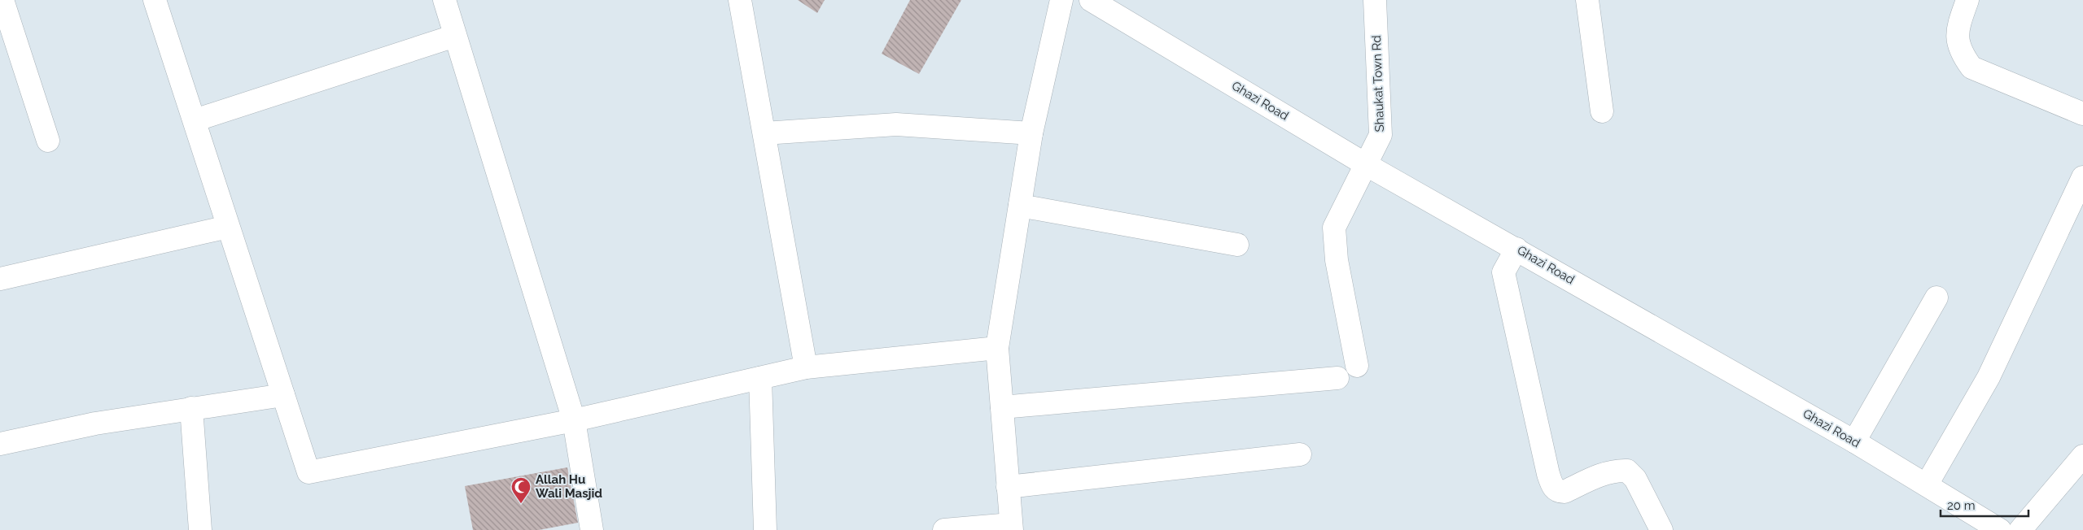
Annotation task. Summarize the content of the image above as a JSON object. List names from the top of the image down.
{
  "streets": {
    "street": ["Shaukat Town Rd", "Ghazi Road"]
  },
  "crossings": [
    ["Shaukat Town Rd", "Ghazi Road"]
  ],
  "places": {
    "mosque": ["Allah Hu Wali Masjid"]
  },
  "scale_bar": "20 m"
}
